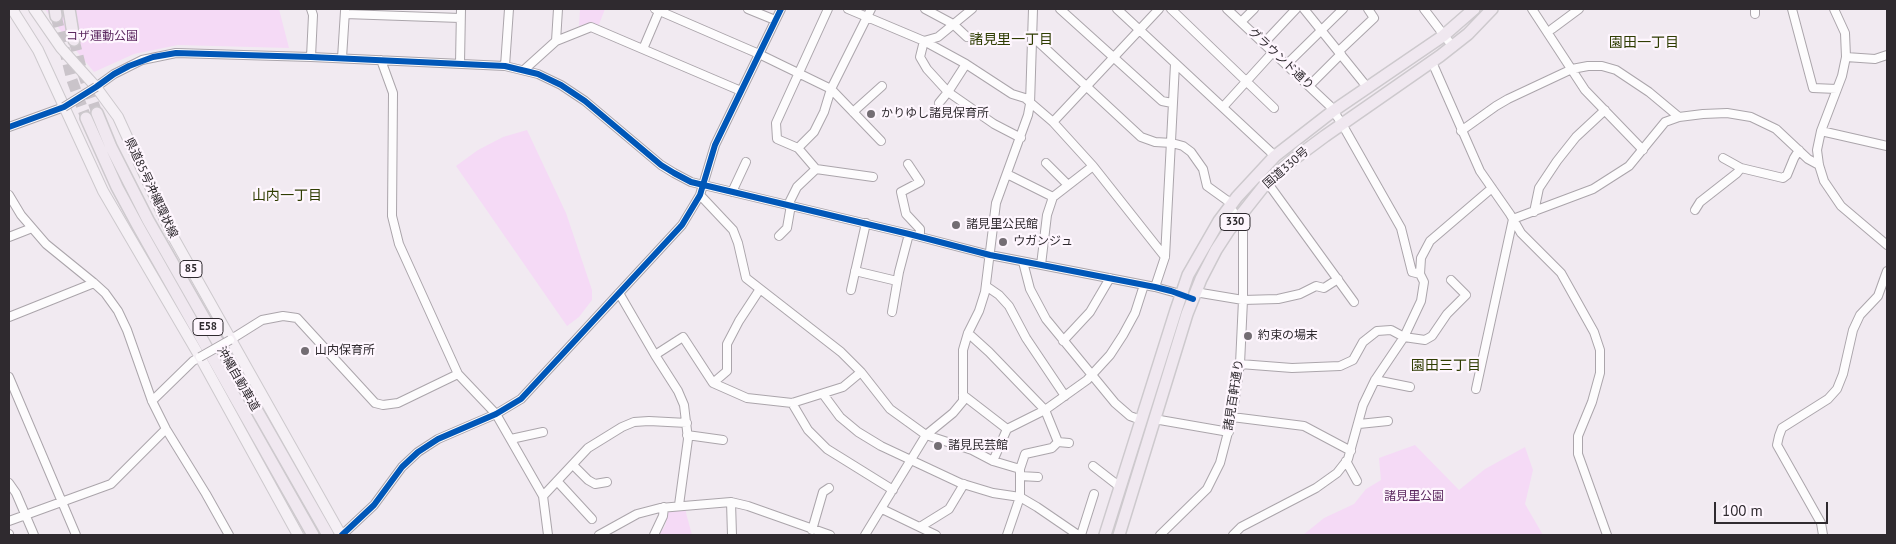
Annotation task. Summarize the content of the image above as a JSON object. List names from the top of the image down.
{
  "streets": {
    "highway": [
      "国道330号",
      "330",
      "E58",
      "沖縄自動車道"
    ],
    "main road": ["県道85号沖縄環状線", "85"],
    "street": ["グラウンド通り", "諸見百軒通り"]
  },
  "crossings": [
    ["グラウンド通り", "国道330号"],
    ["国道330号", "諸見百軒通り"]
  ],
  "districts": [
    "諸見里一丁目",
    "園田一丁目",
    "山内一丁目",
    "園田三丁目"
  ],
  "parks": ["コザ運動公園", "諸見里公園"],
  "places": [
    "かりゆし諸見保育所",
    "諸見里公民館",
    "ウガンジュ",
    "約束の場末",
    "山内保育所",
    "諸見民芸館"
  ],
  "scale_bar": "100 m"
}
